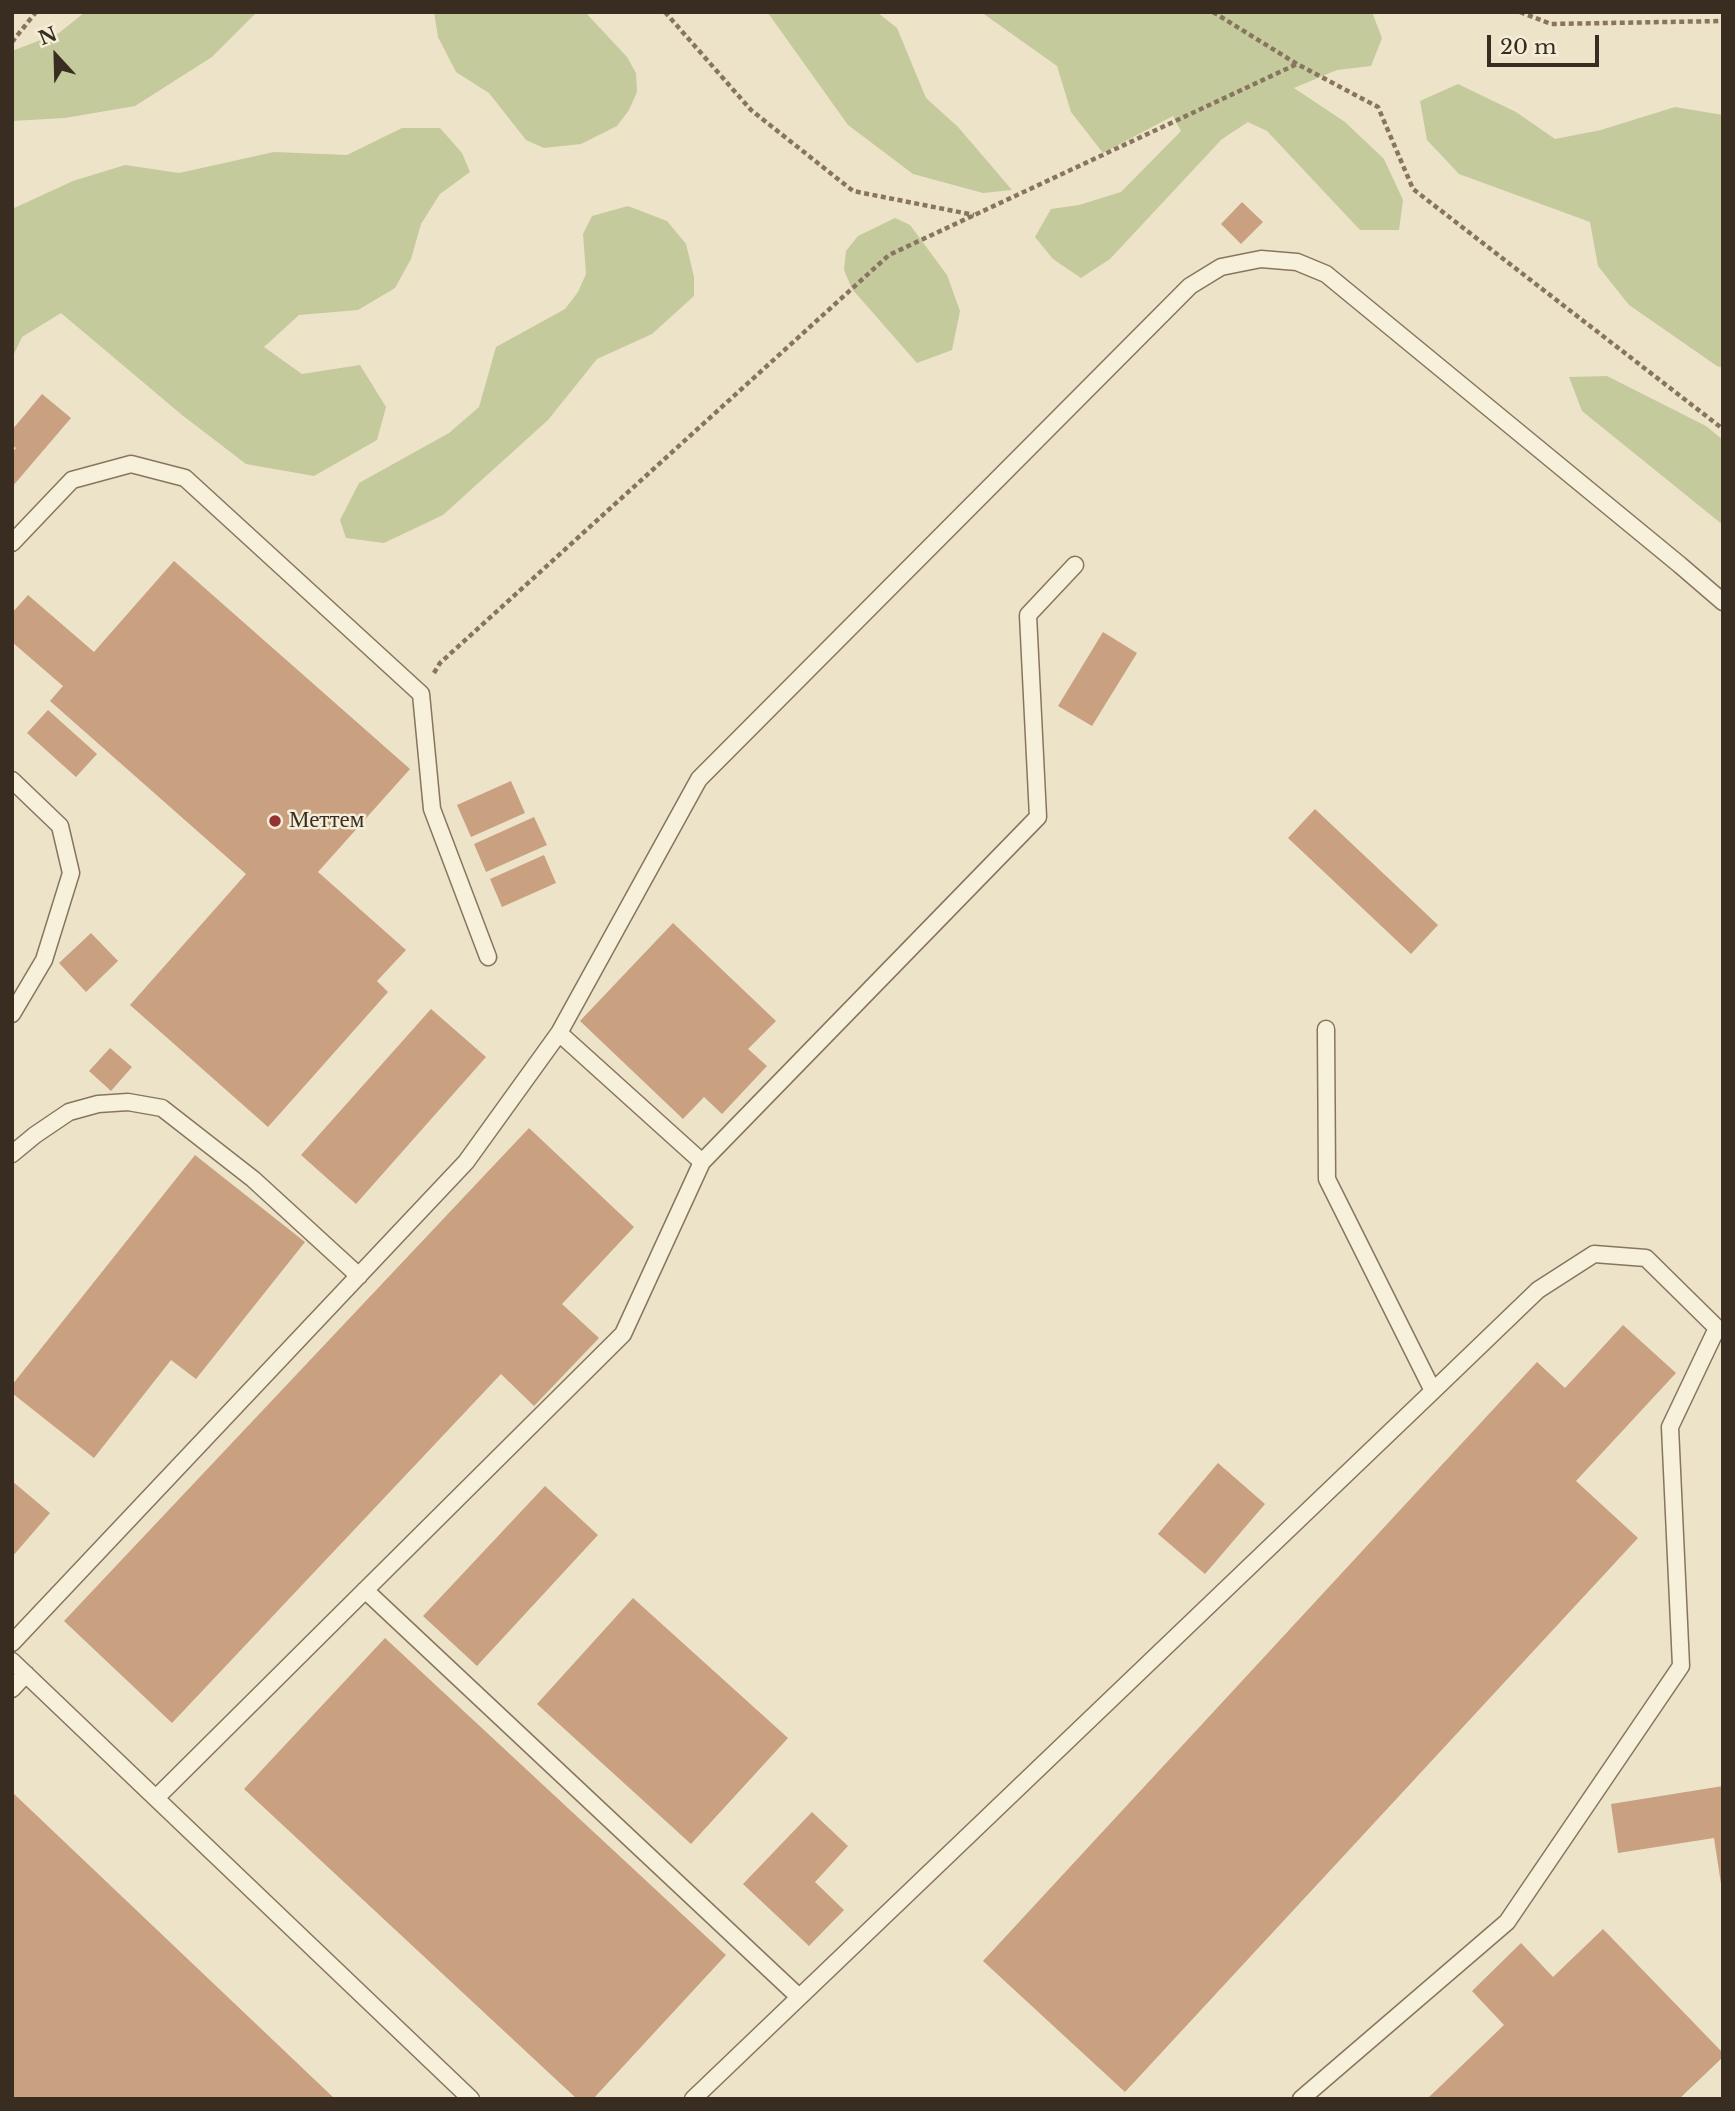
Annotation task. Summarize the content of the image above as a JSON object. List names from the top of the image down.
{
  "places": ["Меттем"],
  "scale_bar": "20 m",
  "north": "top"
}
